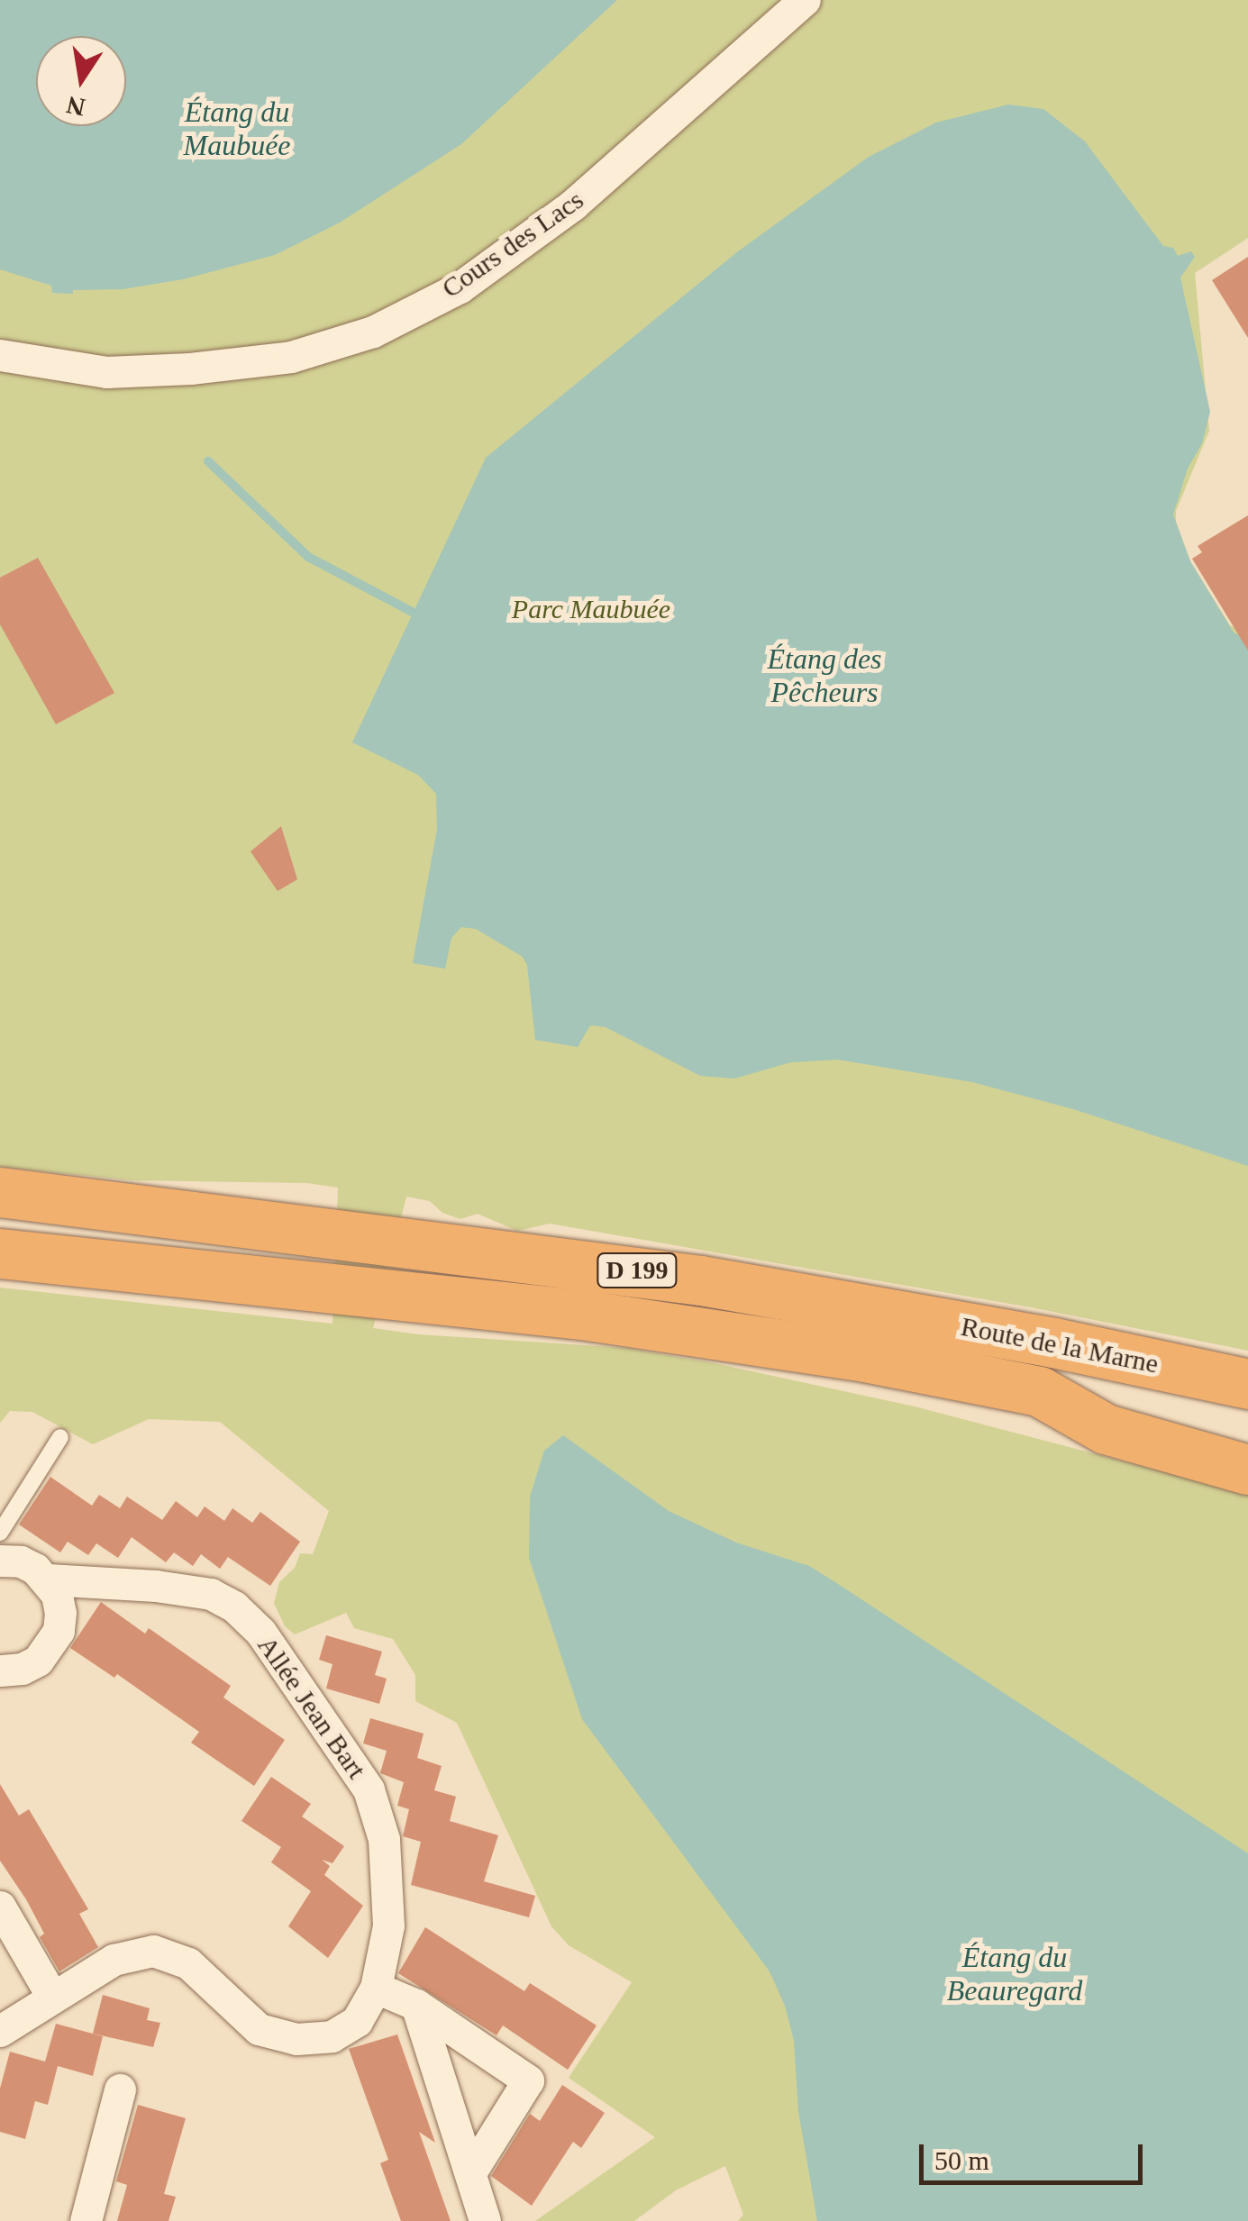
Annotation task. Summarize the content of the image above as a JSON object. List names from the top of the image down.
{
  "streets": {
    "highway": ["D 199", "Route de la Marne"],
    "street": ["Cours des Lacs", "Allée Jean Bart"]
  },
  "crossings": [
    ["D 199", "Route de la Marne"]
  ],
  "water": ["Étang du Maubuée", "Étang des Pêcheurs", "Étang du Beauregard"],
  "parks": ["Parc Maubuée"],
  "scale_bar": "50 m",
  "north": "bottom"
}
